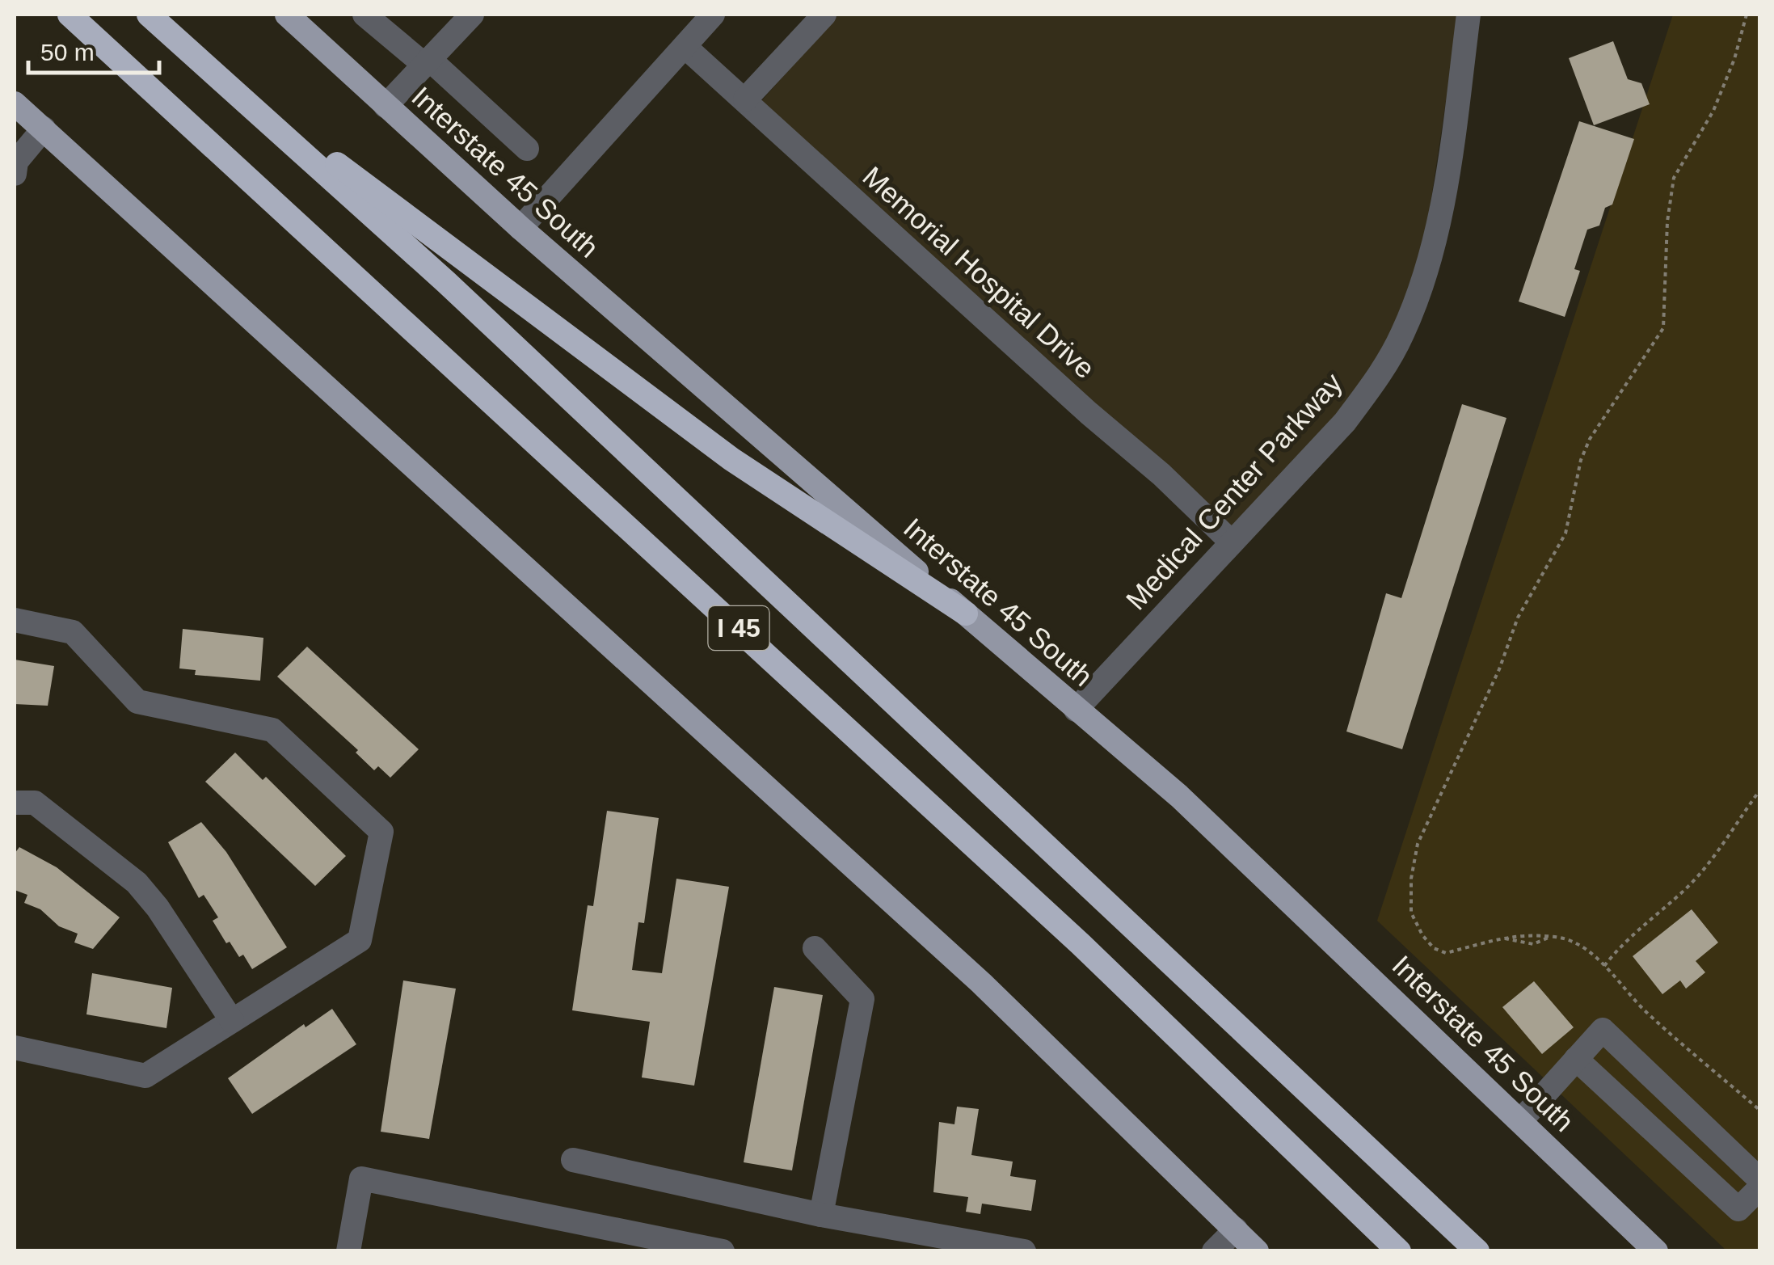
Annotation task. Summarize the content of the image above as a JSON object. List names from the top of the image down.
{
  "streets": {
    "highway": ["I 45"],
    "main road": ["Interstate 45 South"],
    "street": ["Memorial Hospital Drive", "Medical Center Parkway"]
  },
  "crossings": [
    ["Interstate 45 South", "Medical Center Parkway"],
    ["Memorial Hospital Drive", "Medical Center Parkway"]
  ],
  "scale_bar": "50 m"
}
